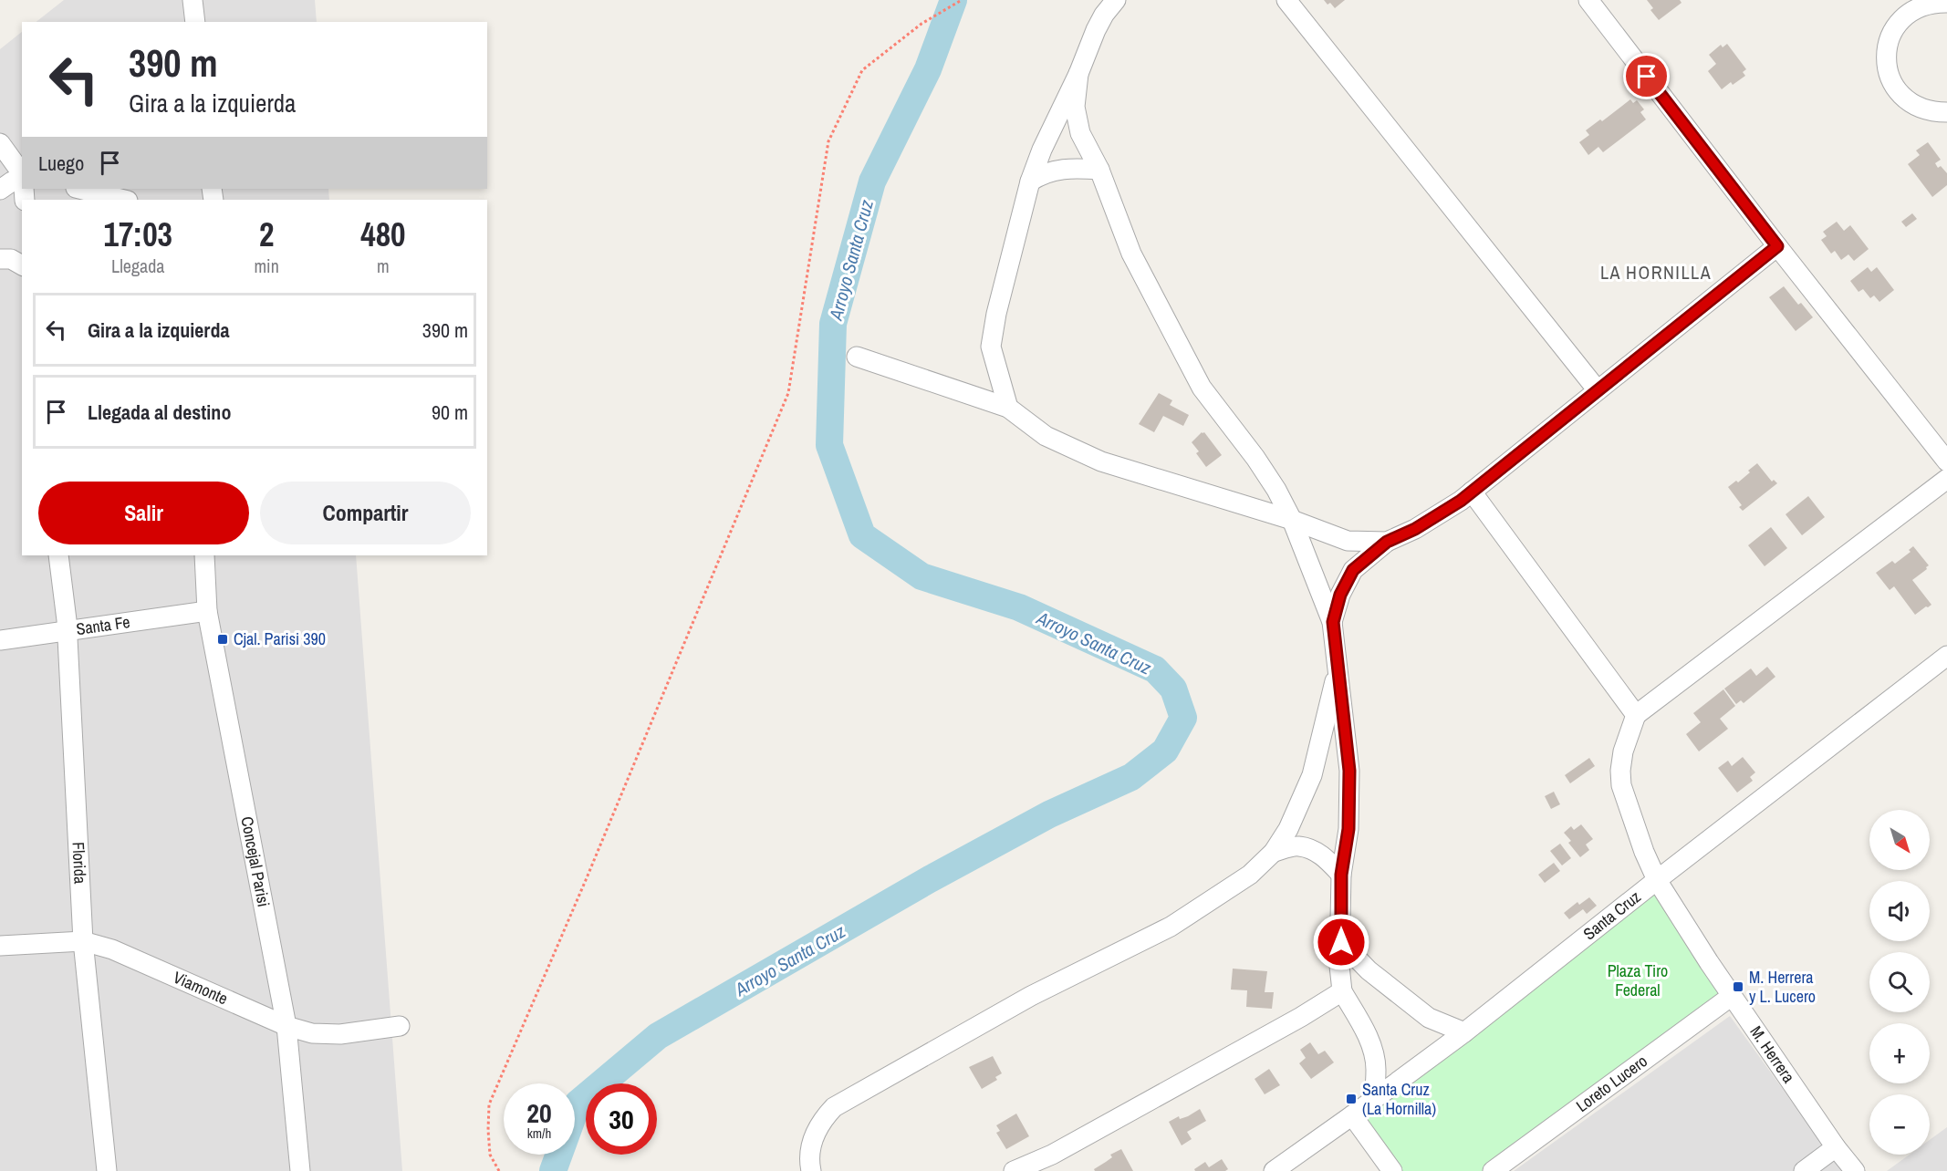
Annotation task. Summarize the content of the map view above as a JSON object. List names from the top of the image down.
{
  "streets": {
    "street": [
      "Santa Fe",
      "Concejal Parisi",
      "Florida",
      "Santa Cruz",
      "Viamonte",
      "M. Herrera",
      "Loreto Lucero"
    ]
  },
  "crossings": [
    ["Santa Fe", "Concejal Parisi"],
    ["Santa Fe", "Florida"],
    ["Concejal Parisi", "Viamonte"],
    ["Florida", "Viamonte"],
    ["Santa Cruz", "M. Herrera"],
    ["M. Herrera", "Loreto Lucero"]
  ],
  "districts": ["LA HORNILLA"],
  "water": ["Arroyo Santa Cruz"],
  "parks": ["Plaza Tiro Federal"],
  "places": {
    "transit": ["Cjal. Parisi 390", "M. Herrera y L. Lucero", "Santa Cruz (La Hornilla)"]
  },
  "north": "bottom right",
  "page": {
    "turn": ["390 m", "Gira a la izquierda"],
    "then": "Luego",
    "eta": [
      "17:03",
      "Llegada",
      "2",
      "min",
      "480",
      "m"
    ],
    "list": [
      {
        "name": "Gira a la izquierda",
        "value": "390 m"
      },
      {
        "name": "Llegada al destino",
        "value": "90 m"
      }
    ],
    "buttons": ["Salir", "Compartir"],
    "map_buttons": ["+", "−"],
    "speed": "20 km/h",
    "limit": "30"
  }
}
